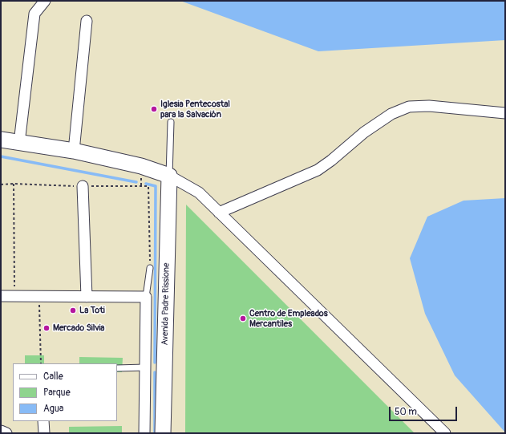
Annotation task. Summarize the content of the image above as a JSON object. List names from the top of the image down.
{
  "streets": {
    "street": ["Avenida Padre Rissione"]
  },
  "places": [
    "Iglesia Pentecostal para la Salvación",
    "La Toti",
    "Centro de Empleados Mercantiles",
    "Mercado Silvia"
  ],
  "legend": ["Calle", "Parque", "Agua"],
  "scale_bar": "50 m"
}
